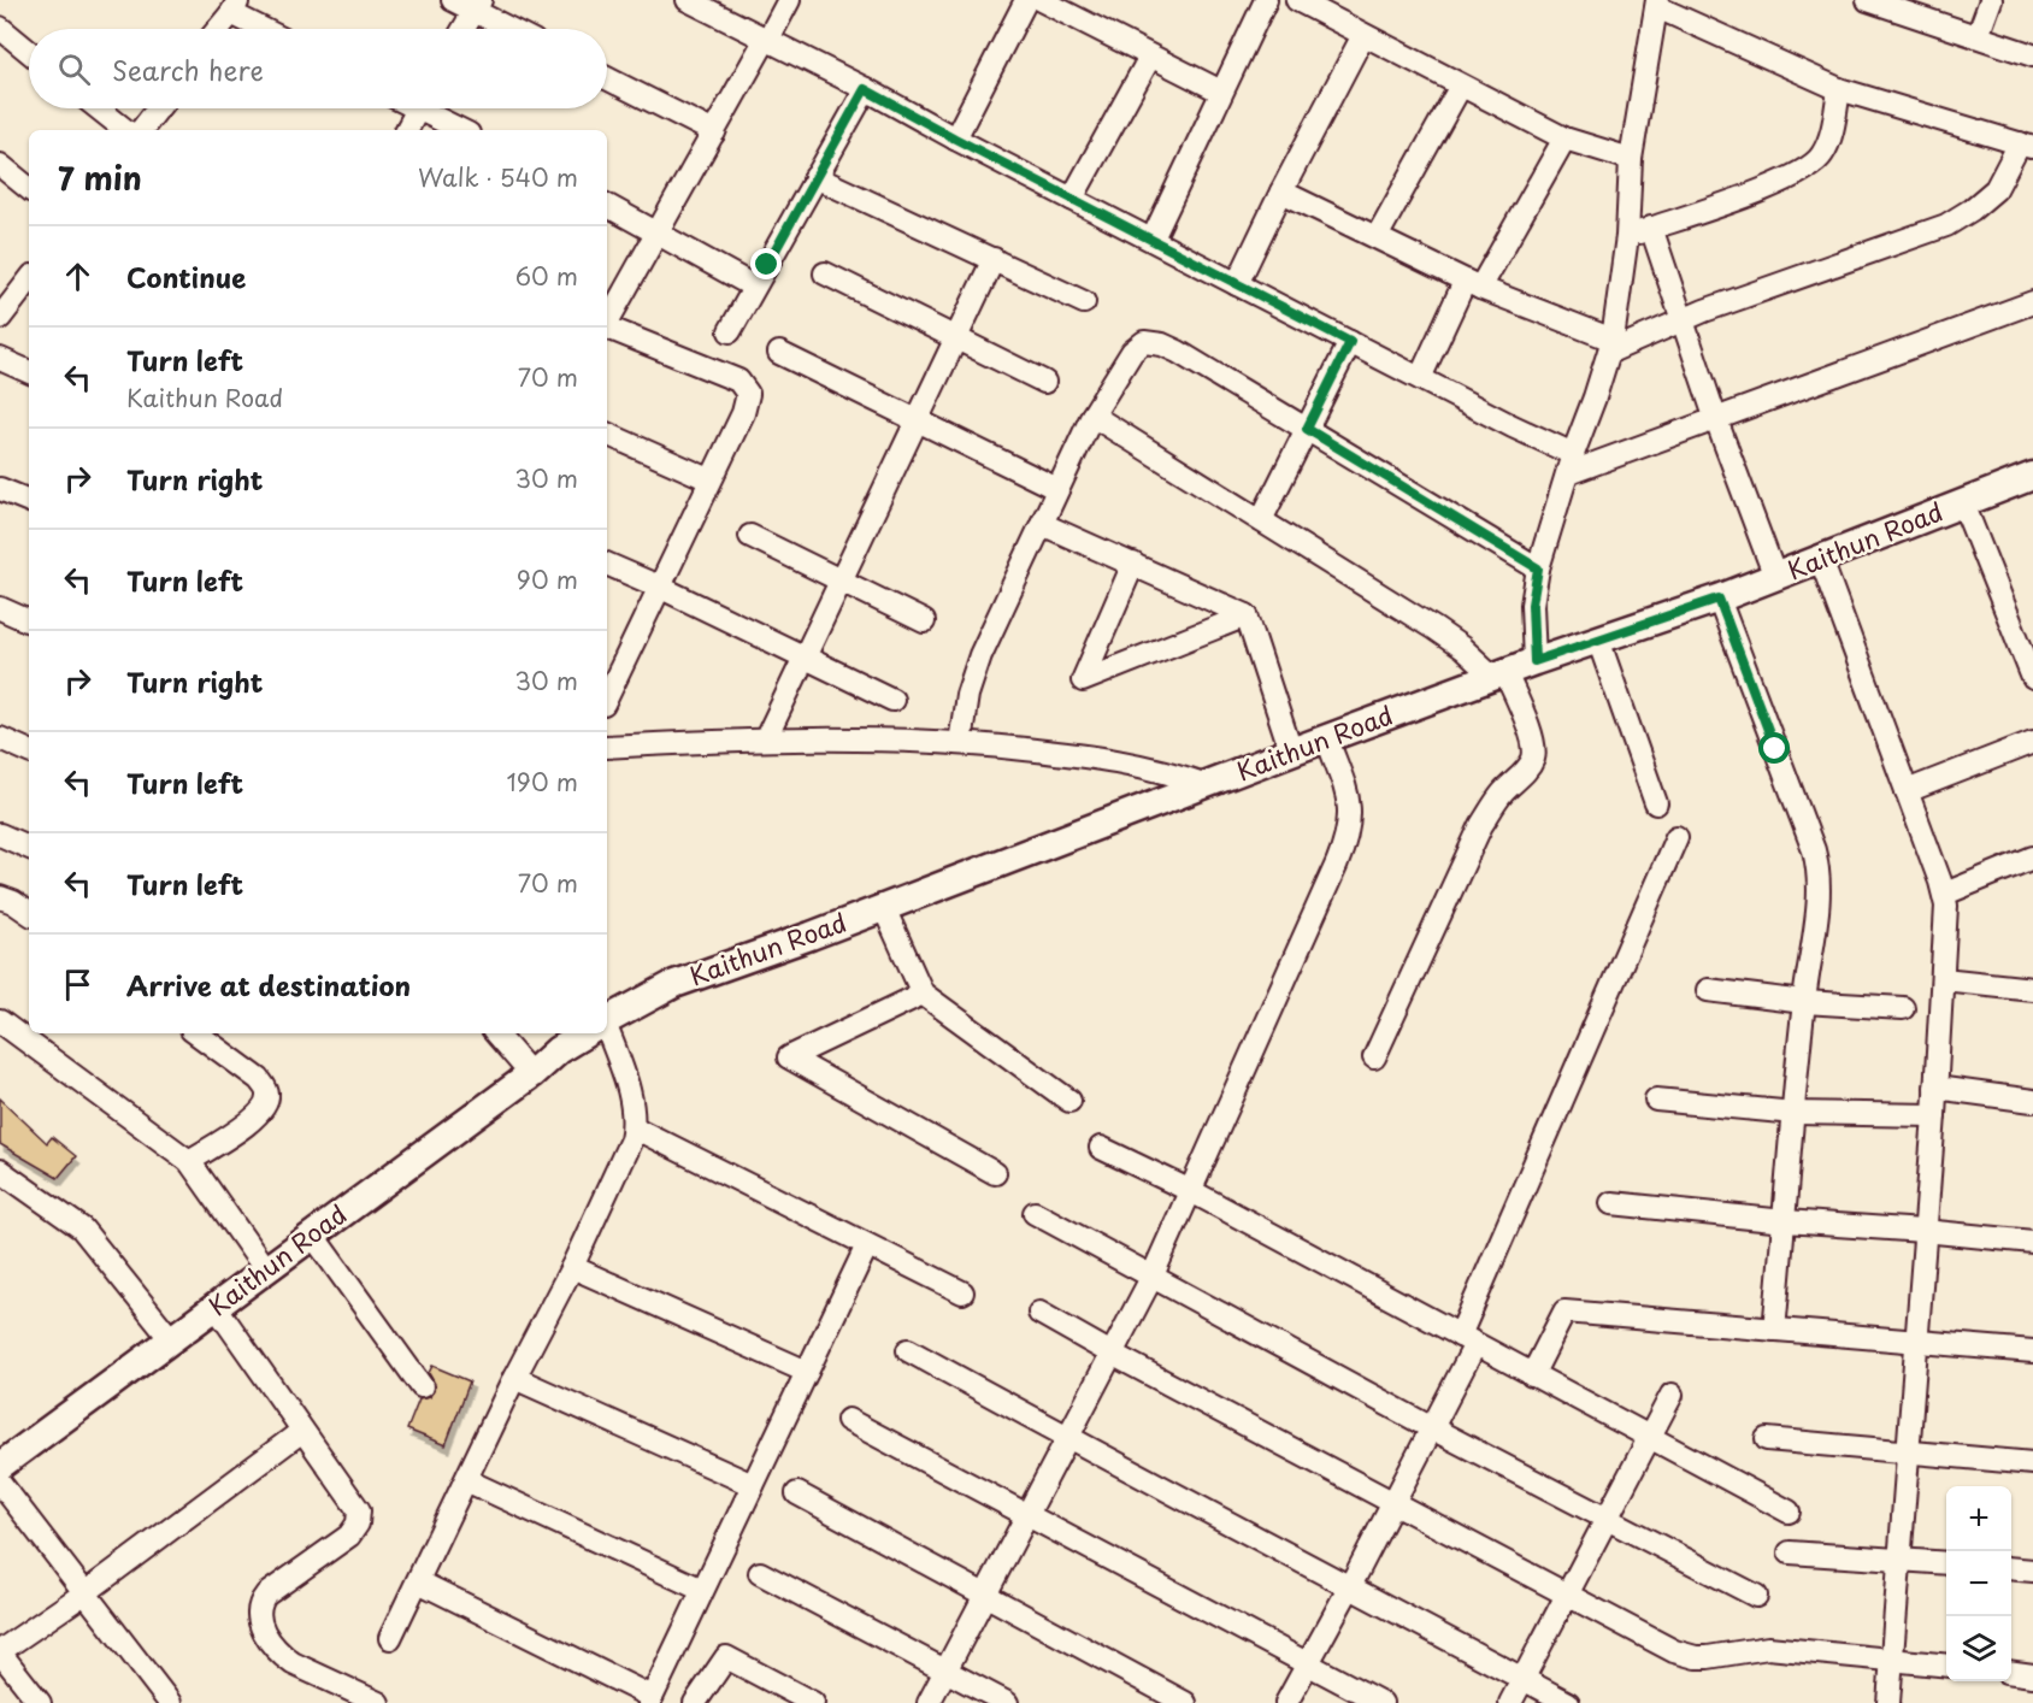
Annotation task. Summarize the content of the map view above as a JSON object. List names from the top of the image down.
{
  "streets": {
    "street": ["Kaithun Road"]
  },
  "page": {
    "search": "Search here",
    "heading": ["7 min", "Walk · 540 m"],
    "list": [
      ["Continue", "60 m"],
      ["Turn left", "Kaithun Road", "70 m"],
      ["Turn right", "30 m"],
      ["Turn left", "90 m"],
      ["Turn right", "30 m"],
      ["Turn left", "190 m"],
      ["Turn left", "70 m"],
      "Arrive at destination"
    ],
    "map_buttons": ["+", "−"]
  }
}
